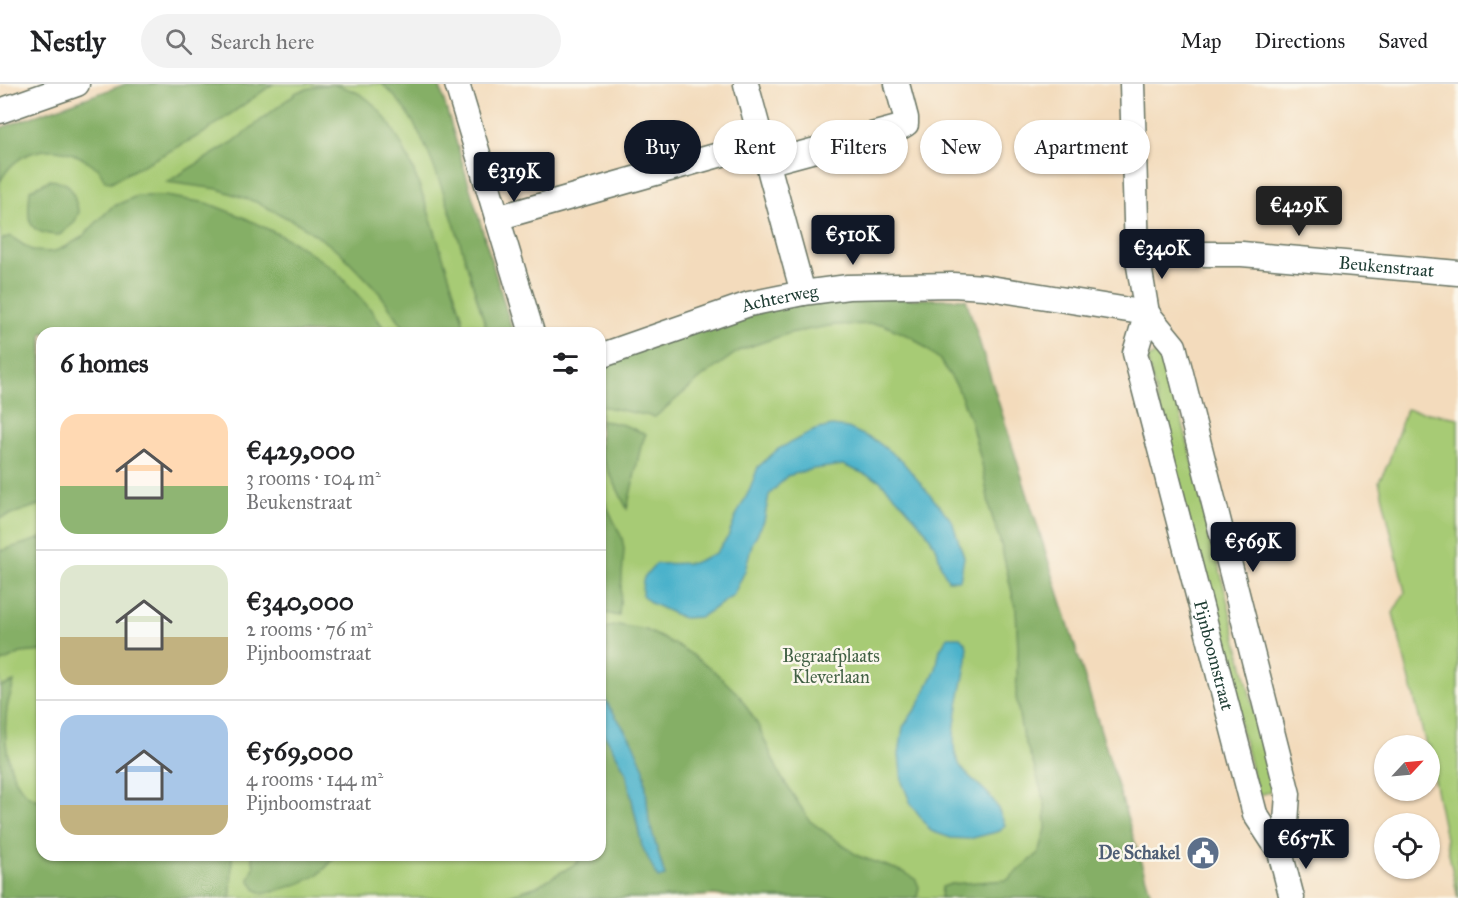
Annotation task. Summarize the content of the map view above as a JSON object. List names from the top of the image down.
{
  "streets": {
    "street": ["Beukenstraat", "Achterweg", "Pijnboomstraat"]
  },
  "crossings": [
    ["Beukenstraat", "Pijnboomstraat"],
    ["Achterweg", "Pijnboomstraat"]
  ],
  "parks": ["Begraafplaats Kleverlaan"],
  "places": {
    "public building": ["De Schakel"]
  },
  "north": "top right",
  "page": {
    "header": "Nestly",
    "search": "Search here",
    "nav": ["Map", "Directions", "Saved"],
    "chip": [
      "Buy",
      "Rent",
      "Filters",
      "New",
      "Apartment"
    ],
    "price": [
      "€319K",
      "€429K",
      "€510K",
      "€340K",
      "€569K",
      "€657K"
    ],
    "heading": "6 homes",
    "list": [
      {
        "name": "€429,000",
        "note": "3 rooms · 104 m² · Beukenstraat"
      },
      {
        "name": "€340,000",
        "note": "2 rooms · 76 m² · Pijnboomstraat"
      },
      {
        "name": "€569,000",
        "note": "4 rooms · 144 m² · Pijnboomstraat"
      }
    ]
  }
}
